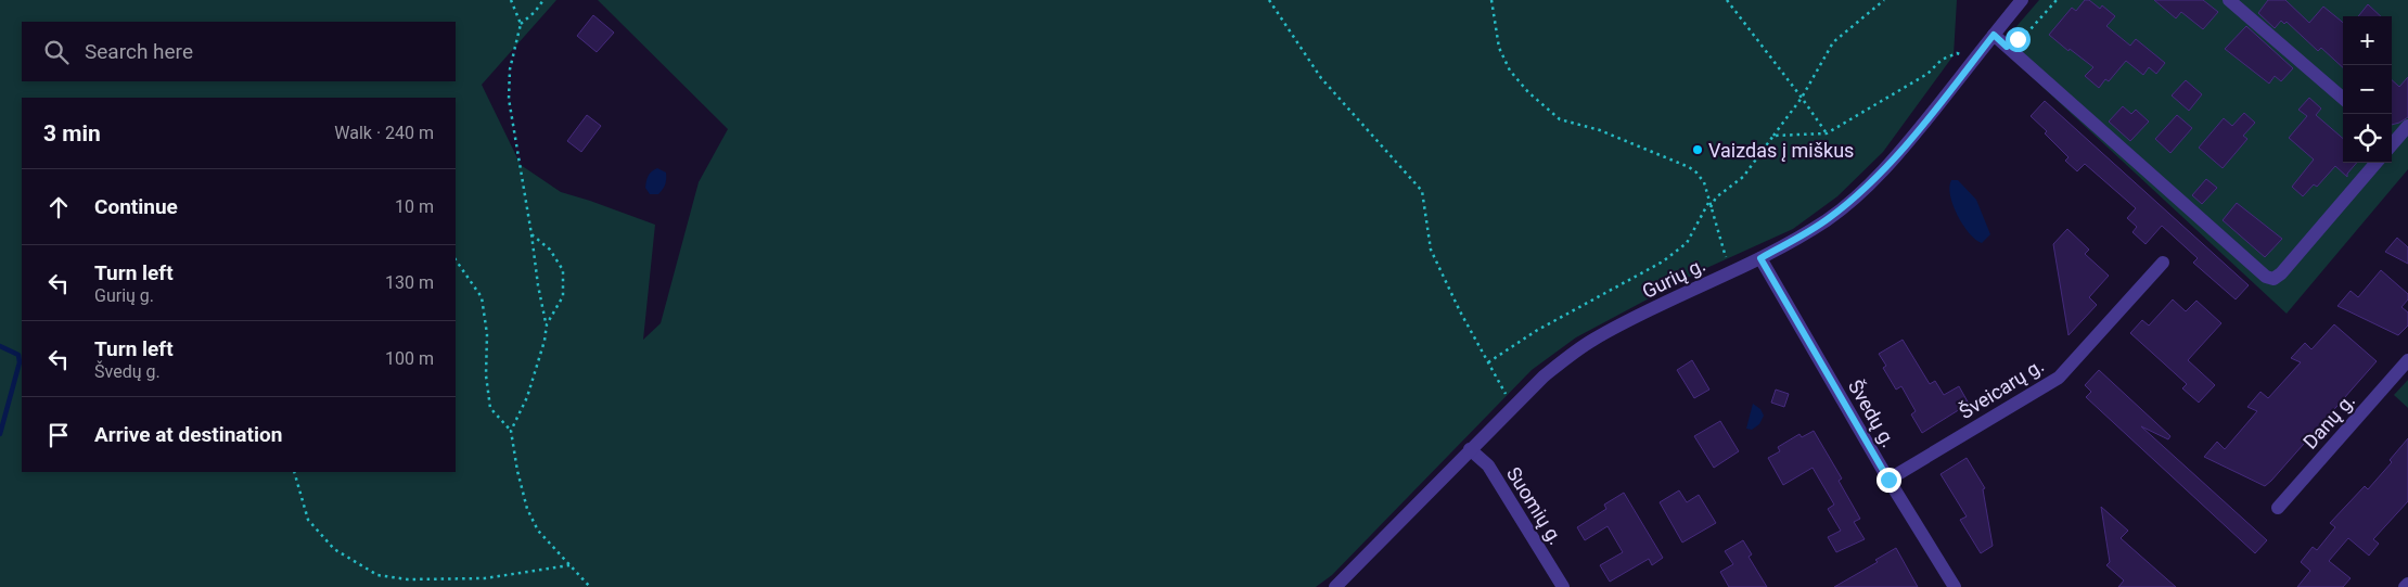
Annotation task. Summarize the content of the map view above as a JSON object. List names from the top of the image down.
{
  "streets": {
    "street": [
      "Gurių g.",
      "Šveicarų g.",
      "Švedų g.",
      "Danų g.",
      "Suomių g."
    ]
  },
  "crossings": [
    ["Gurių g.", "Švedų g."],
    ["Gurių g.", "Suomių g."],
    ["Šveicarų g.", "Švedų g."]
  ],
  "places": ["Vaizdas į miškus"],
  "page": {
    "map_buttons": ["+", "−"],
    "search": "Search here",
    "heading": ["3 min", "Walk · 240 m"],
    "list": [
      ["Continue", "10 m"],
      ["Turn left", "Gurių g.", "130 m"],
      ["Turn left", "Švedų g.", "100 m"],
      "Arrive at destination"
    ]
  }
}
